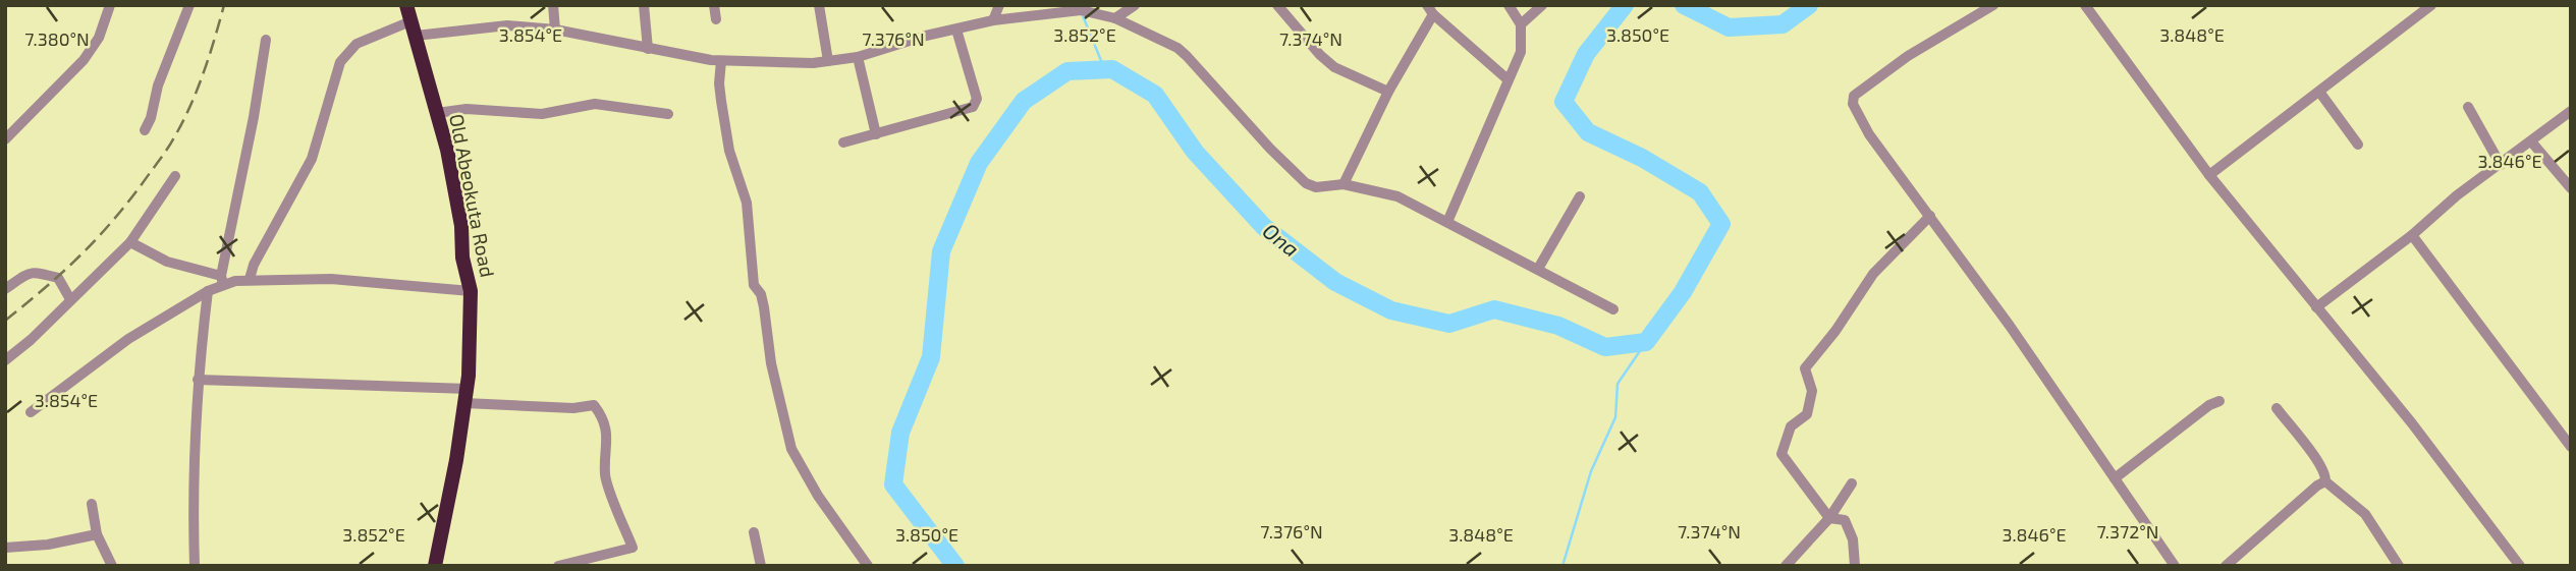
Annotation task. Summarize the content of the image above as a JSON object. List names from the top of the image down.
{
  "streets": {
    "highway": ["Old Abeokuta Road"]
  },
  "water": ["Ona"],
  "coordinates": [
    "3.854°E",
    "3.852°E",
    "3.850°E",
    "3.848°E",
    "7.380°N",
    "7.376°N",
    "7.374°N",
    "3.846°E",
    "7.372°N"
  ]
}
